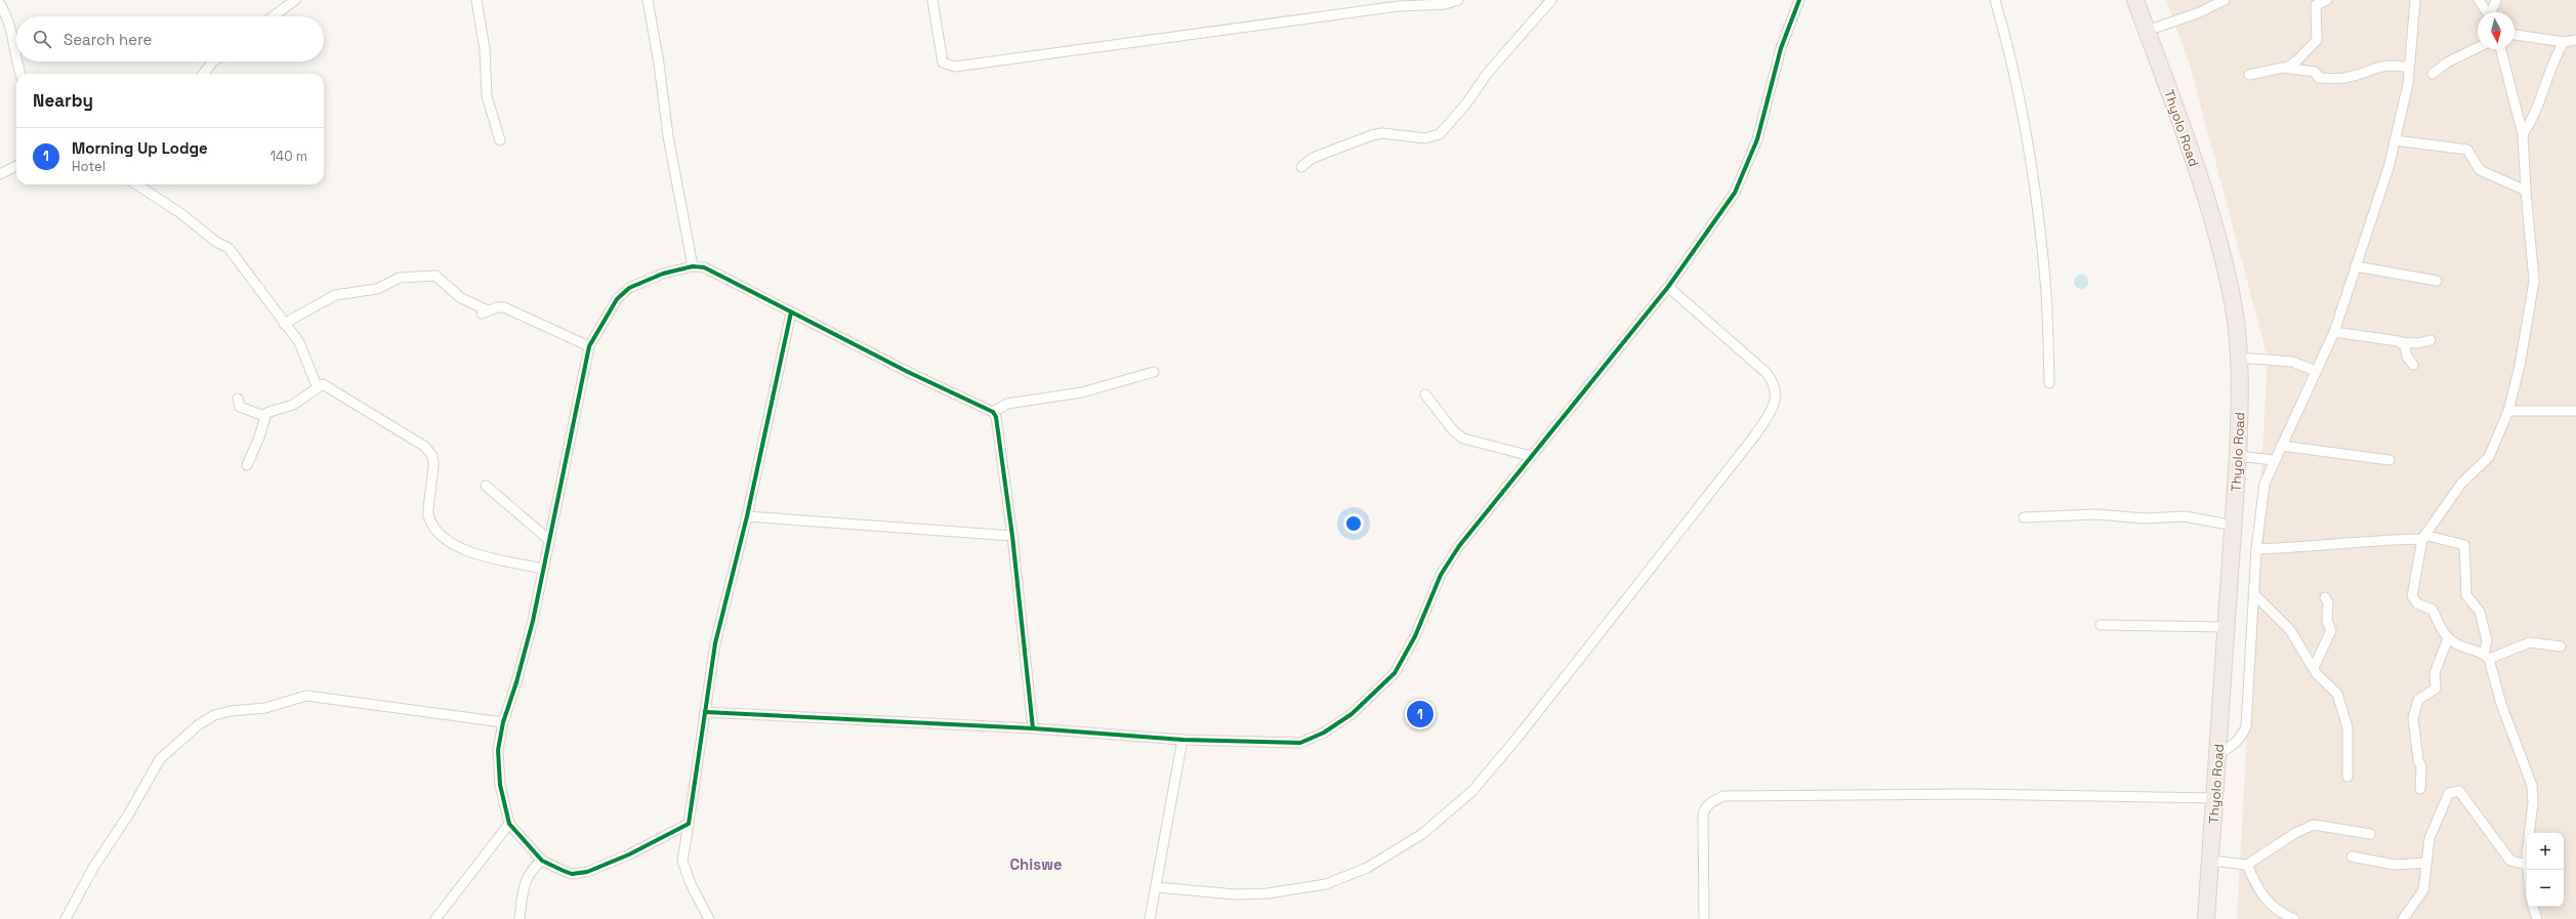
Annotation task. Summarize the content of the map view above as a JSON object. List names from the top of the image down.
{
  "streets": {
    "highway": ["Thyolo Road"]
  },
  "districts": ["Chiswe"],
  "north": "bottom",
  "page": {
    "search": "Search here",
    "heading": "Nearby",
    "list": [
      {
        "mark": "1",
        "name": "Morning Up Lodge",
        "note": "Hotel",
        "value": "140 m"
      }
    ],
    "pins": "1",
    "map_buttons": ["+", "−"]
  }
}
